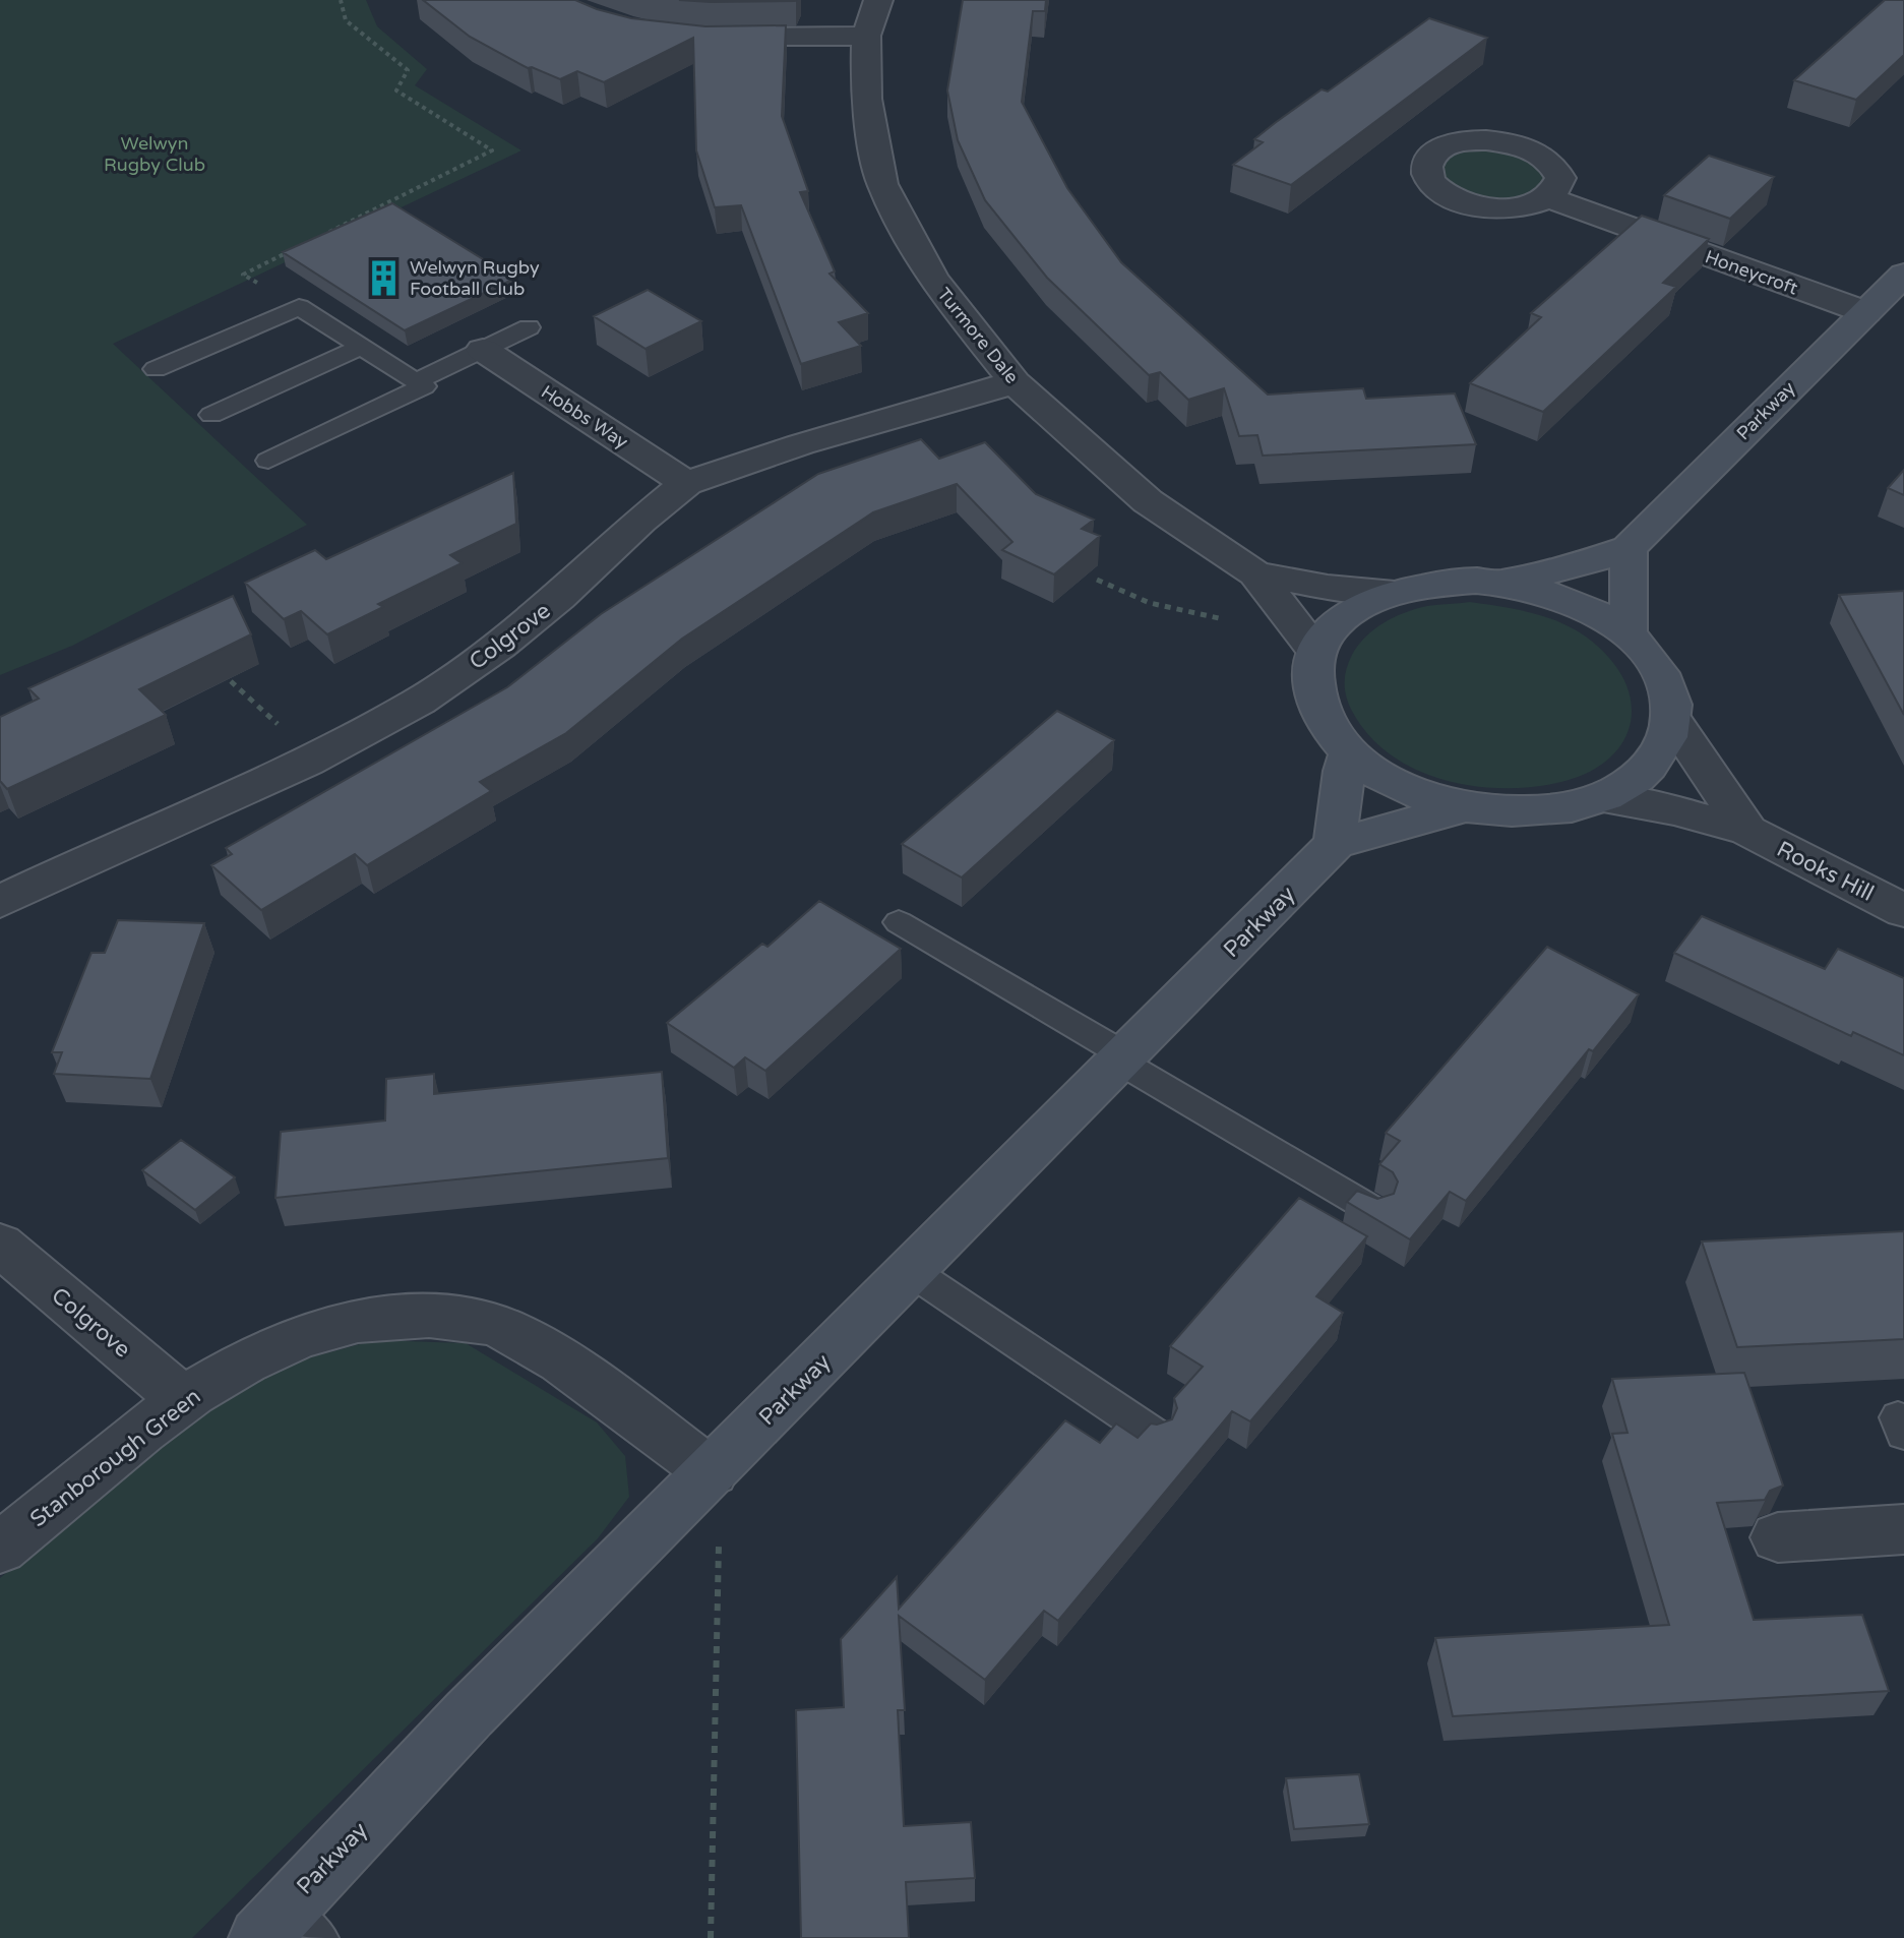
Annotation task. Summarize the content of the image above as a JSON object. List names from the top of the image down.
{
  "streets": {
    "street": [
      "Honeycroft",
      "Turmore Dale",
      "Parkway",
      "Hobbs Way",
      "Colgrove",
      "Rooks Hill",
      "Stanborough Green"
    ]
  },
  "crossings": [
    ["Honeycroft", "Parkway"],
    ["Turmore Dale", "Colgrove"],
    ["Parkway", "Stanborough Green"],
    ["Hobbs Way", "Colgrove"],
    ["Colgrove", "Stanborough Green"]
  ],
  "parks": ["Welwyn Rugby Club"],
  "places": {
    "building": ["Welwyn Rugby Football Club"]
  }
}
